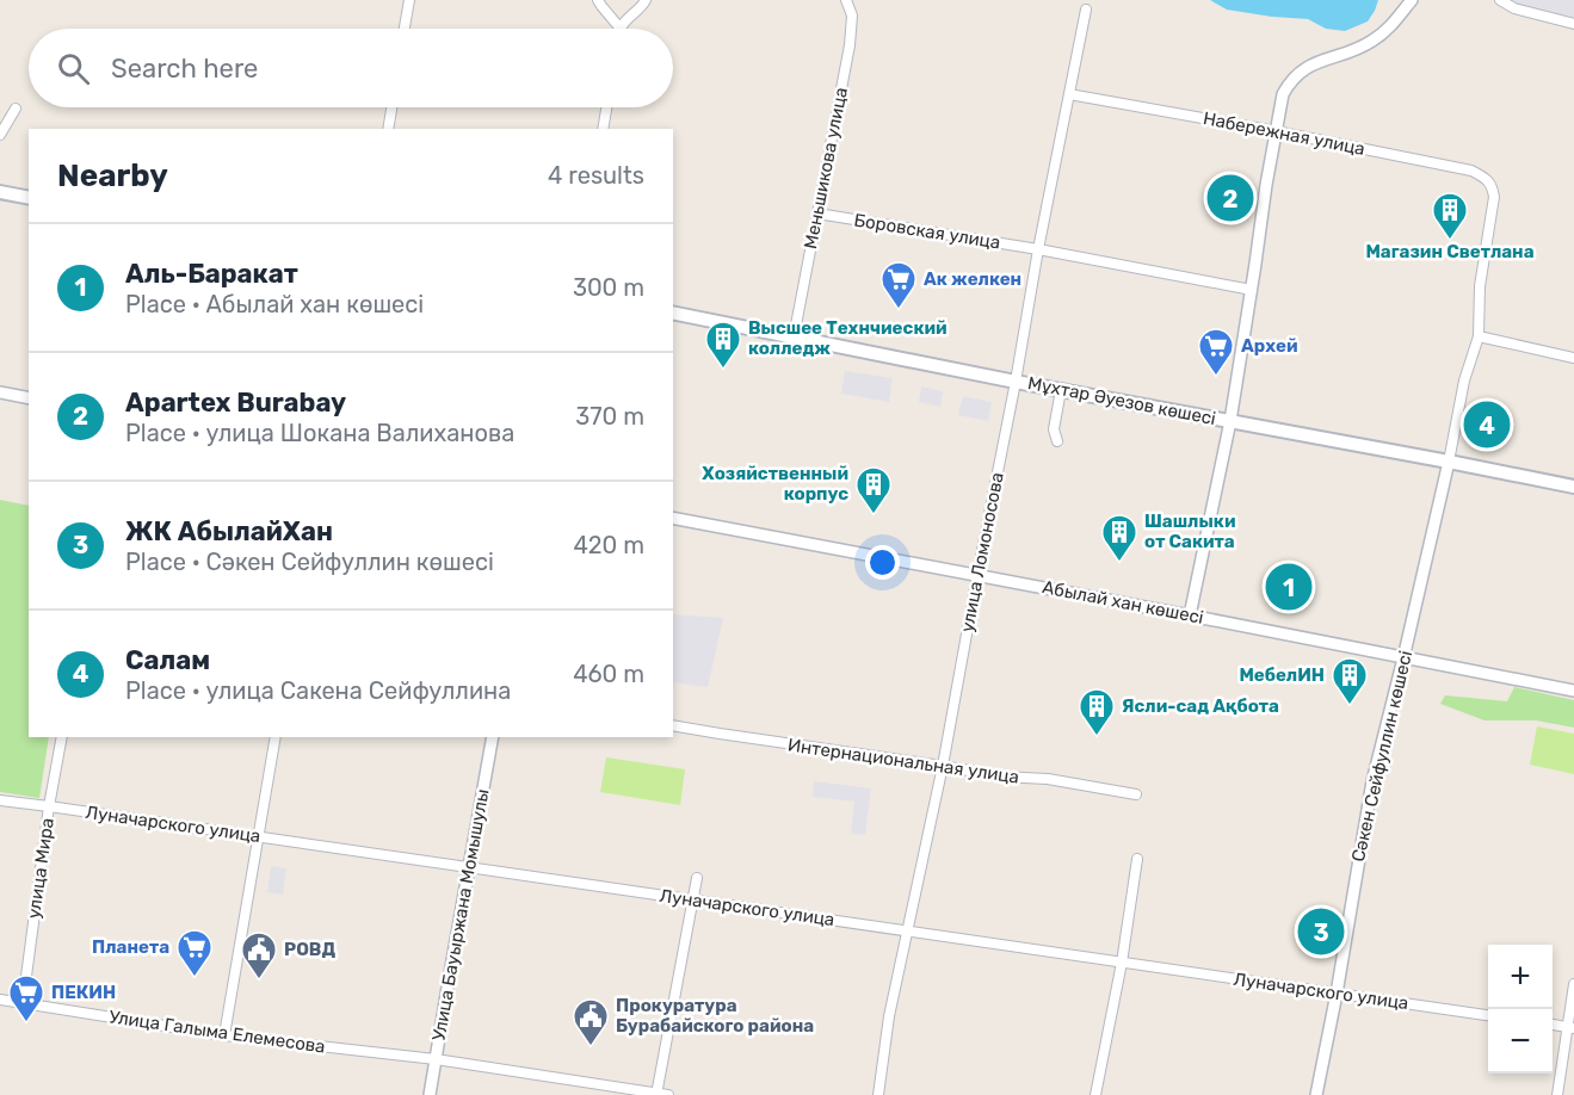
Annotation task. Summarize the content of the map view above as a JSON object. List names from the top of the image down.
{
  "streets": {
    "main road": ["Мұхтар Әуезов көшесі"],
    "street": [
      "Набережная улица",
      "Меньшикова улица",
      "Боровская улица",
      "улица Ломоносова",
      "Абылай хан көшесі",
      "Сәкен Сейфуллин көшесі",
      "Интернациональная улица",
      "Луначарского улица",
      "улица Мира",
      "Улица Бауыржана Момышулы",
      "Улица Галыма Елемесова"
    ]
  },
  "crossings": [
    ["Набережная улица", "улица Ломоносова"],
    ["Меньшикова улица", "Боровская улица"],
    ["Меньшикова улица", "Мұхтар Әуезов көшесі"],
    ["Боровская улица", "улица Ломоносова"],
    ["Мұхтар Әуезов көшесі", "улица Ломоносова"],
    ["Мұхтар Әуезов көшесі", "Сәкен Сейфуллин көшесі"],
    ["улица Ломоносова", "Абылай хан көшесі"],
    ["улица Ломоносова", "Интернациональная улица"],
    ["улица Ломоносова", "Луначарского улица"],
    ["Абылай хан көшесі", "Сәкен Сейфуллин көшесі"],
    ["Сәкен Сейфуллин көшесі", "Луначарского улица"],
    ["Луначарского улица", "улица Мира"],
    ["Луначарского улица", "Улица Бауыржана Момышулы"],
    ["улица Мира", "Улица Галыма Елемесова"],
    ["Улица Бауыржана Момышулы", "Улица Галыма Елемесова"]
  ],
  "places": {
    "building": [
      "Магазин Светлана",
      "Высшее Технчиеский колледж",
      "Хозяйственный корпус",
      "Шашлыки от Сакита",
      "МебелИН",
      "Ясли-сад Ақбота"
    ],
    "supermarket": [
      "Ак желкен",
      "Архей",
      "Планета",
      "ПЕКИН"
    ],
    "public building": ["РОВД", "Прокуратура Бурабайского района"]
  },
  "page": {
    "search": "Search here",
    "heading": ["Nearby", "4 results"],
    "pins": [
      "2",
      "4",
      "1",
      "3"
    ],
    "list": [
      {
        "mark": "1",
        "name": "Аль-Баракат",
        "note": "Place · Абылай хан көшесі",
        "value": "300 m"
      },
      {
        "mark": "2",
        "name": "Apartex Burabay",
        "note": "Place · улица Шокана Валиханова",
        "value": "370 m"
      },
      {
        "mark": "3",
        "name": "ЖК АбылайХан",
        "note": "Place · Сәкен Сейфуллин көшесі",
        "value": "420 m"
      },
      {
        "mark": "4",
        "name": "Салам",
        "note": "Place · улица Сакена Сейфуллина",
        "value": "460 m"
      }
    ],
    "map_buttons": ["+", "−"]
  }
}
